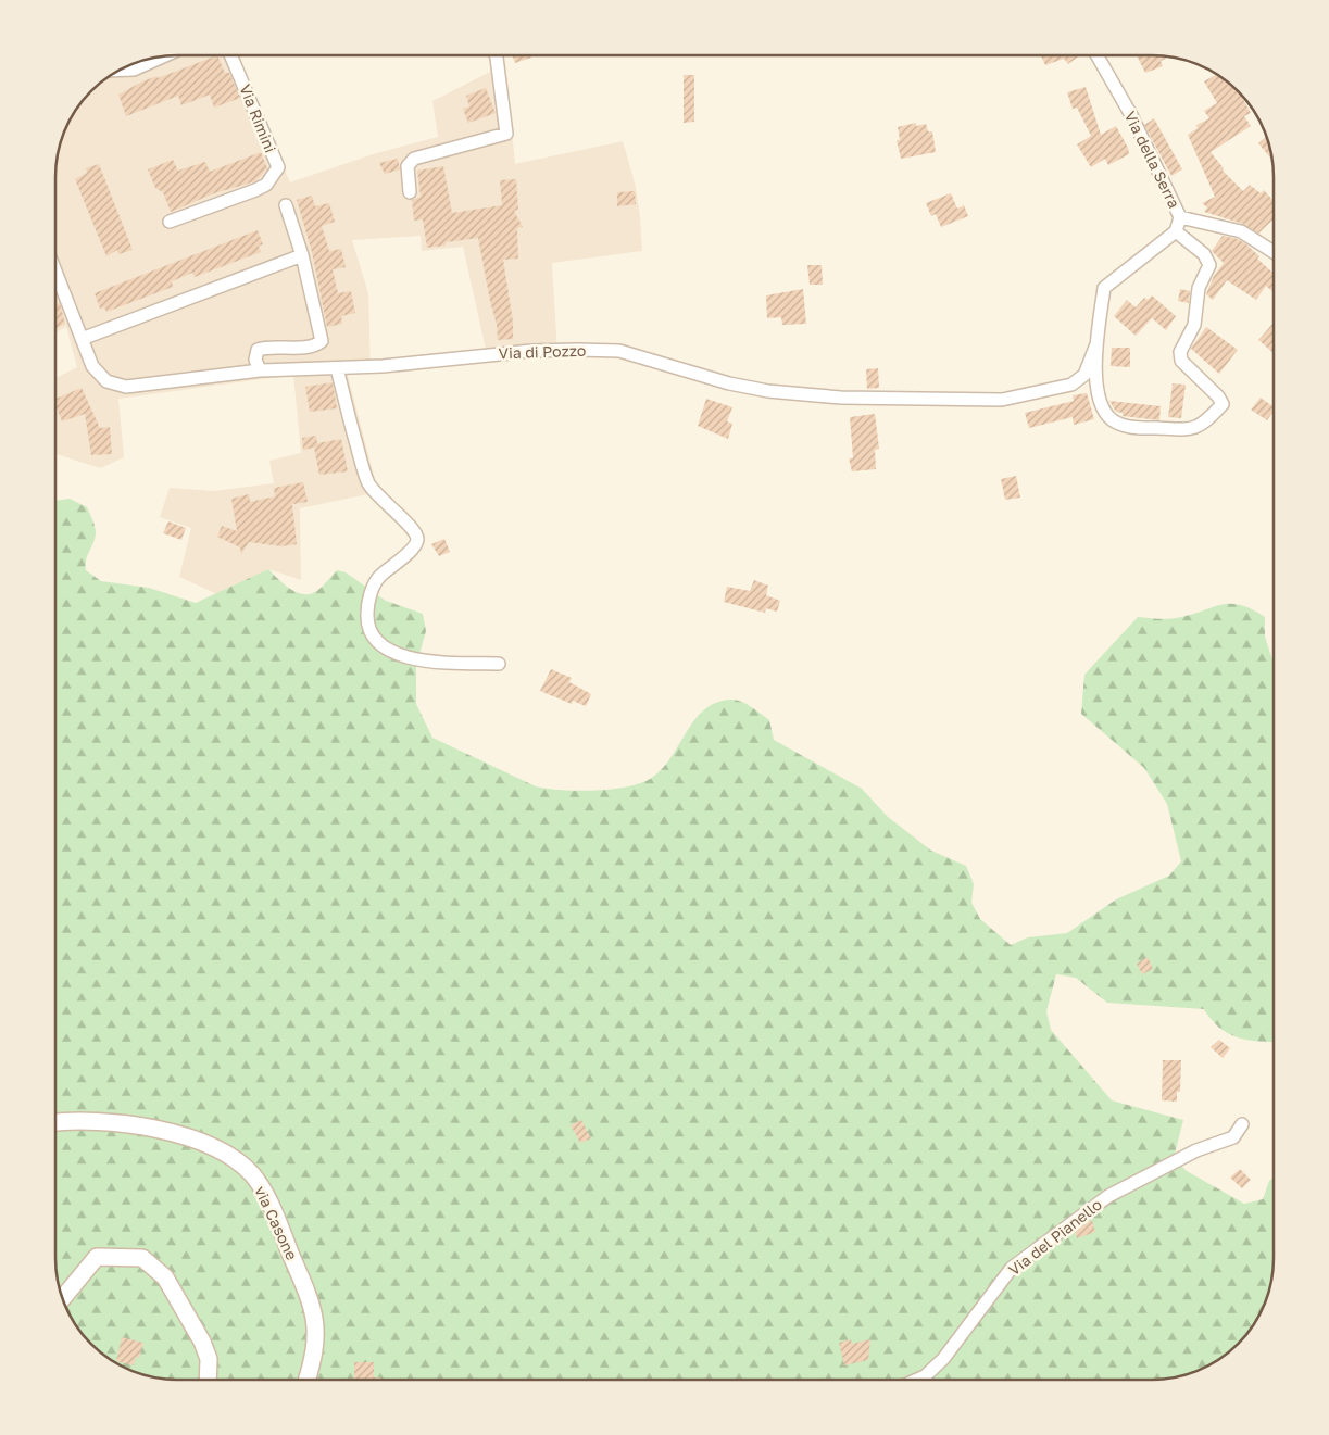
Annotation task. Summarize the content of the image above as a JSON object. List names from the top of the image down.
{
  "streets": {
    "street": [
      "Via Rimini",
      "Via della Serra",
      "Via di Pozzo",
      "via Casone",
      "Via del Pianello"
    ]
  },
  "crossings": [
    ["Via della Serra", "Via di Pozzo"]
  ]
}
